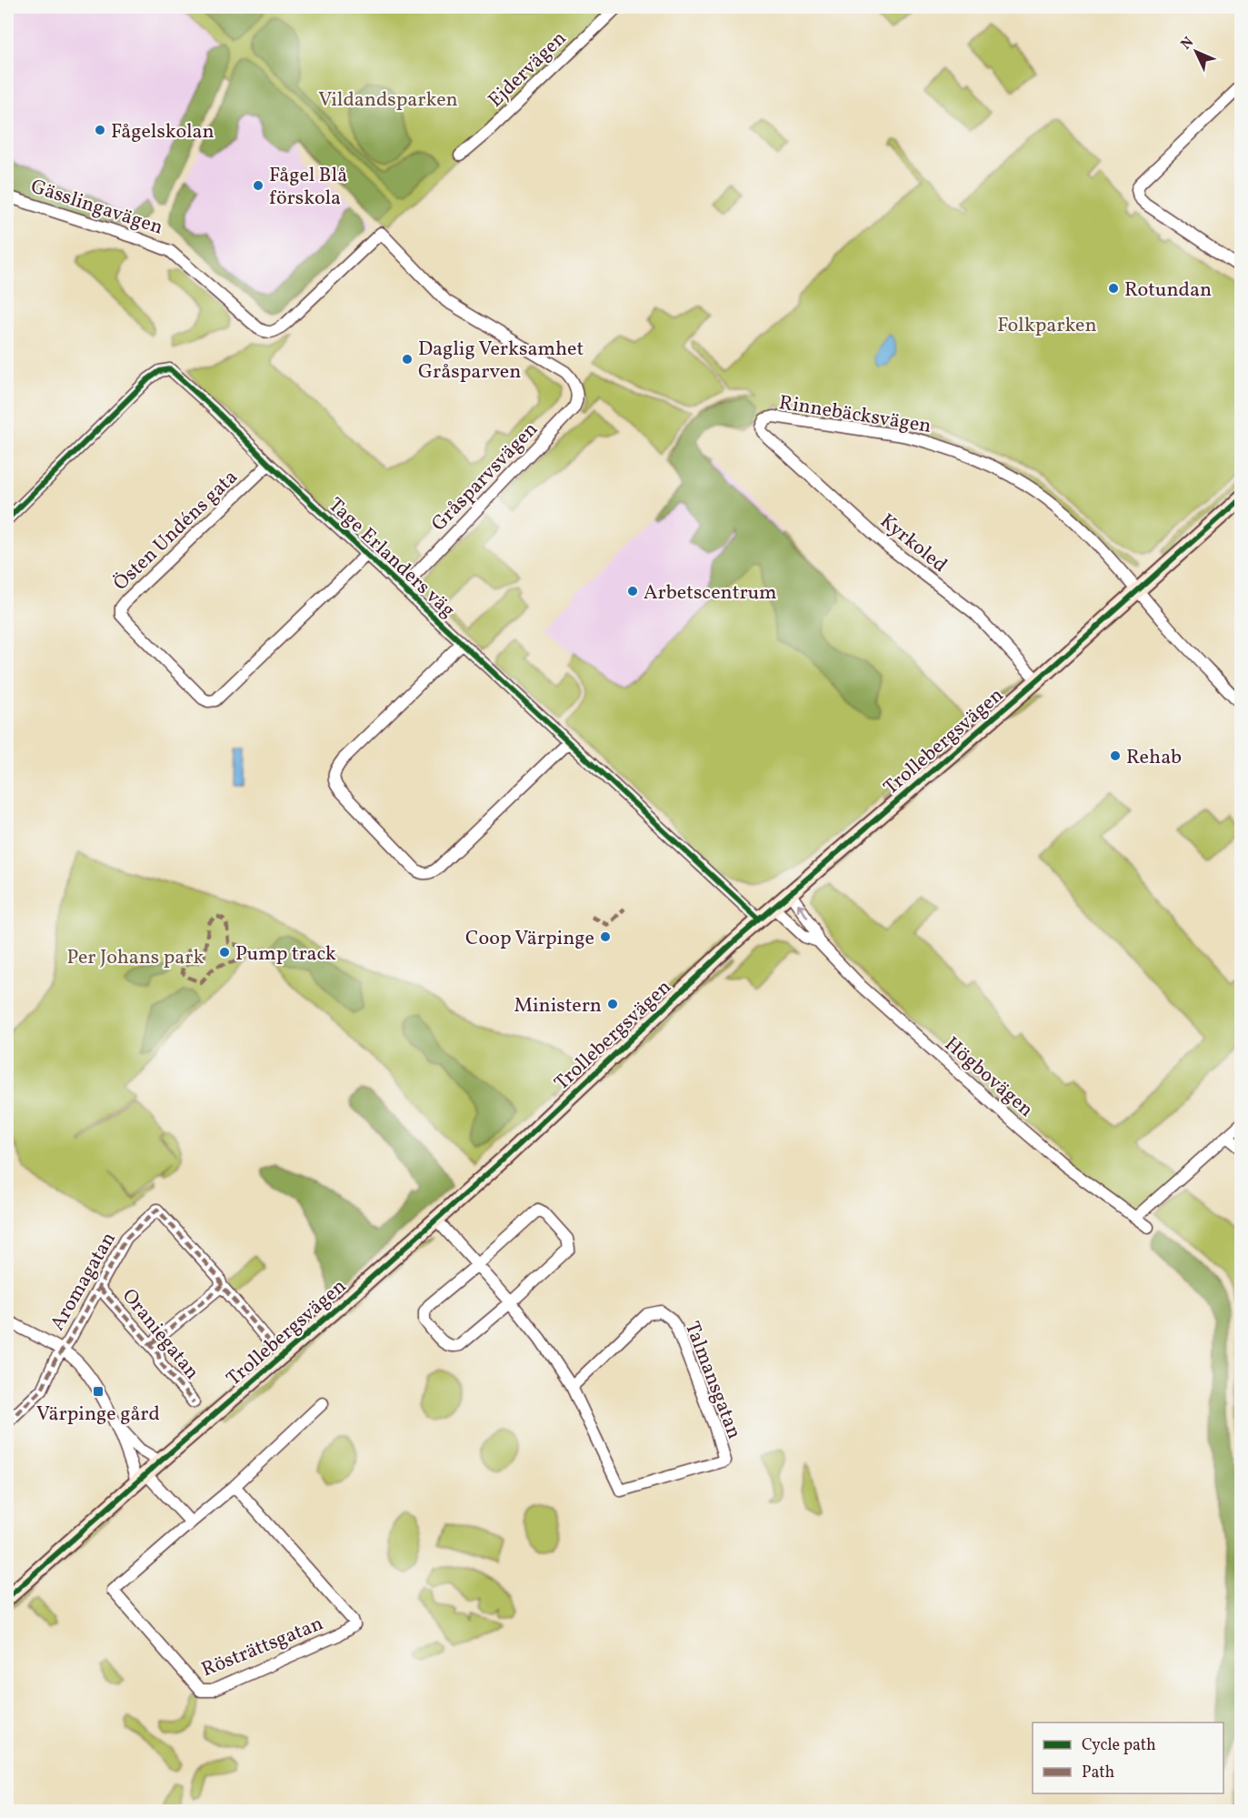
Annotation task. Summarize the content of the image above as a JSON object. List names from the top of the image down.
{
  "streets": {
    "street": [
      "Ejdervägen",
      "Gässlingavägen",
      "Rinnebäcksvägen",
      "Gråsparvsvägen",
      "Östen Undéns gata",
      "Kyrkoled",
      "Tage Erlanders väg",
      "Trollebergsvägen",
      "Högbovägen",
      "Aromagatan",
      "Oraniegatan",
      "Talmansgatan",
      "Rösträttsgatan"
    ]
  },
  "crossings": [
    ["Gässlingavägen", "Gråsparvsvägen"],
    ["Rinnebäcksvägen", "Kyrkoled"],
    ["Rinnebäcksvägen", "Trollebergsvägen"],
    ["Gråsparvsvägen", "Tage Erlanders väg"],
    ["Östen Undéns gata", "Tage Erlanders väg"],
    ["Kyrkoled", "Trollebergsvägen"],
    ["Tage Erlanders väg", "Trollebergsvägen"],
    ["Trollebergsvägen", "Högbovägen"],
    ["Trollebergsvägen", "Talmansgatan"],
    ["Aromagatan", "Oraniegatan"]
  ],
  "parks": ["Vildandsparken", "Folkparken", "Per Johans park"],
  "places": {
    "other": [
      "Fågelskolan",
      "Fågel Blå förskola",
      "Rotundan",
      "Daglig Verksamhet Gråsparven",
      "Arbetscentrum",
      "Rehab",
      "Coop Värpinge",
      "Pump track",
      "Ministern"
    ],
    "transit": ["Värpinge gård"]
  },
  "legend": ["Cycle path", "Path"],
  "north": "top left"
}
